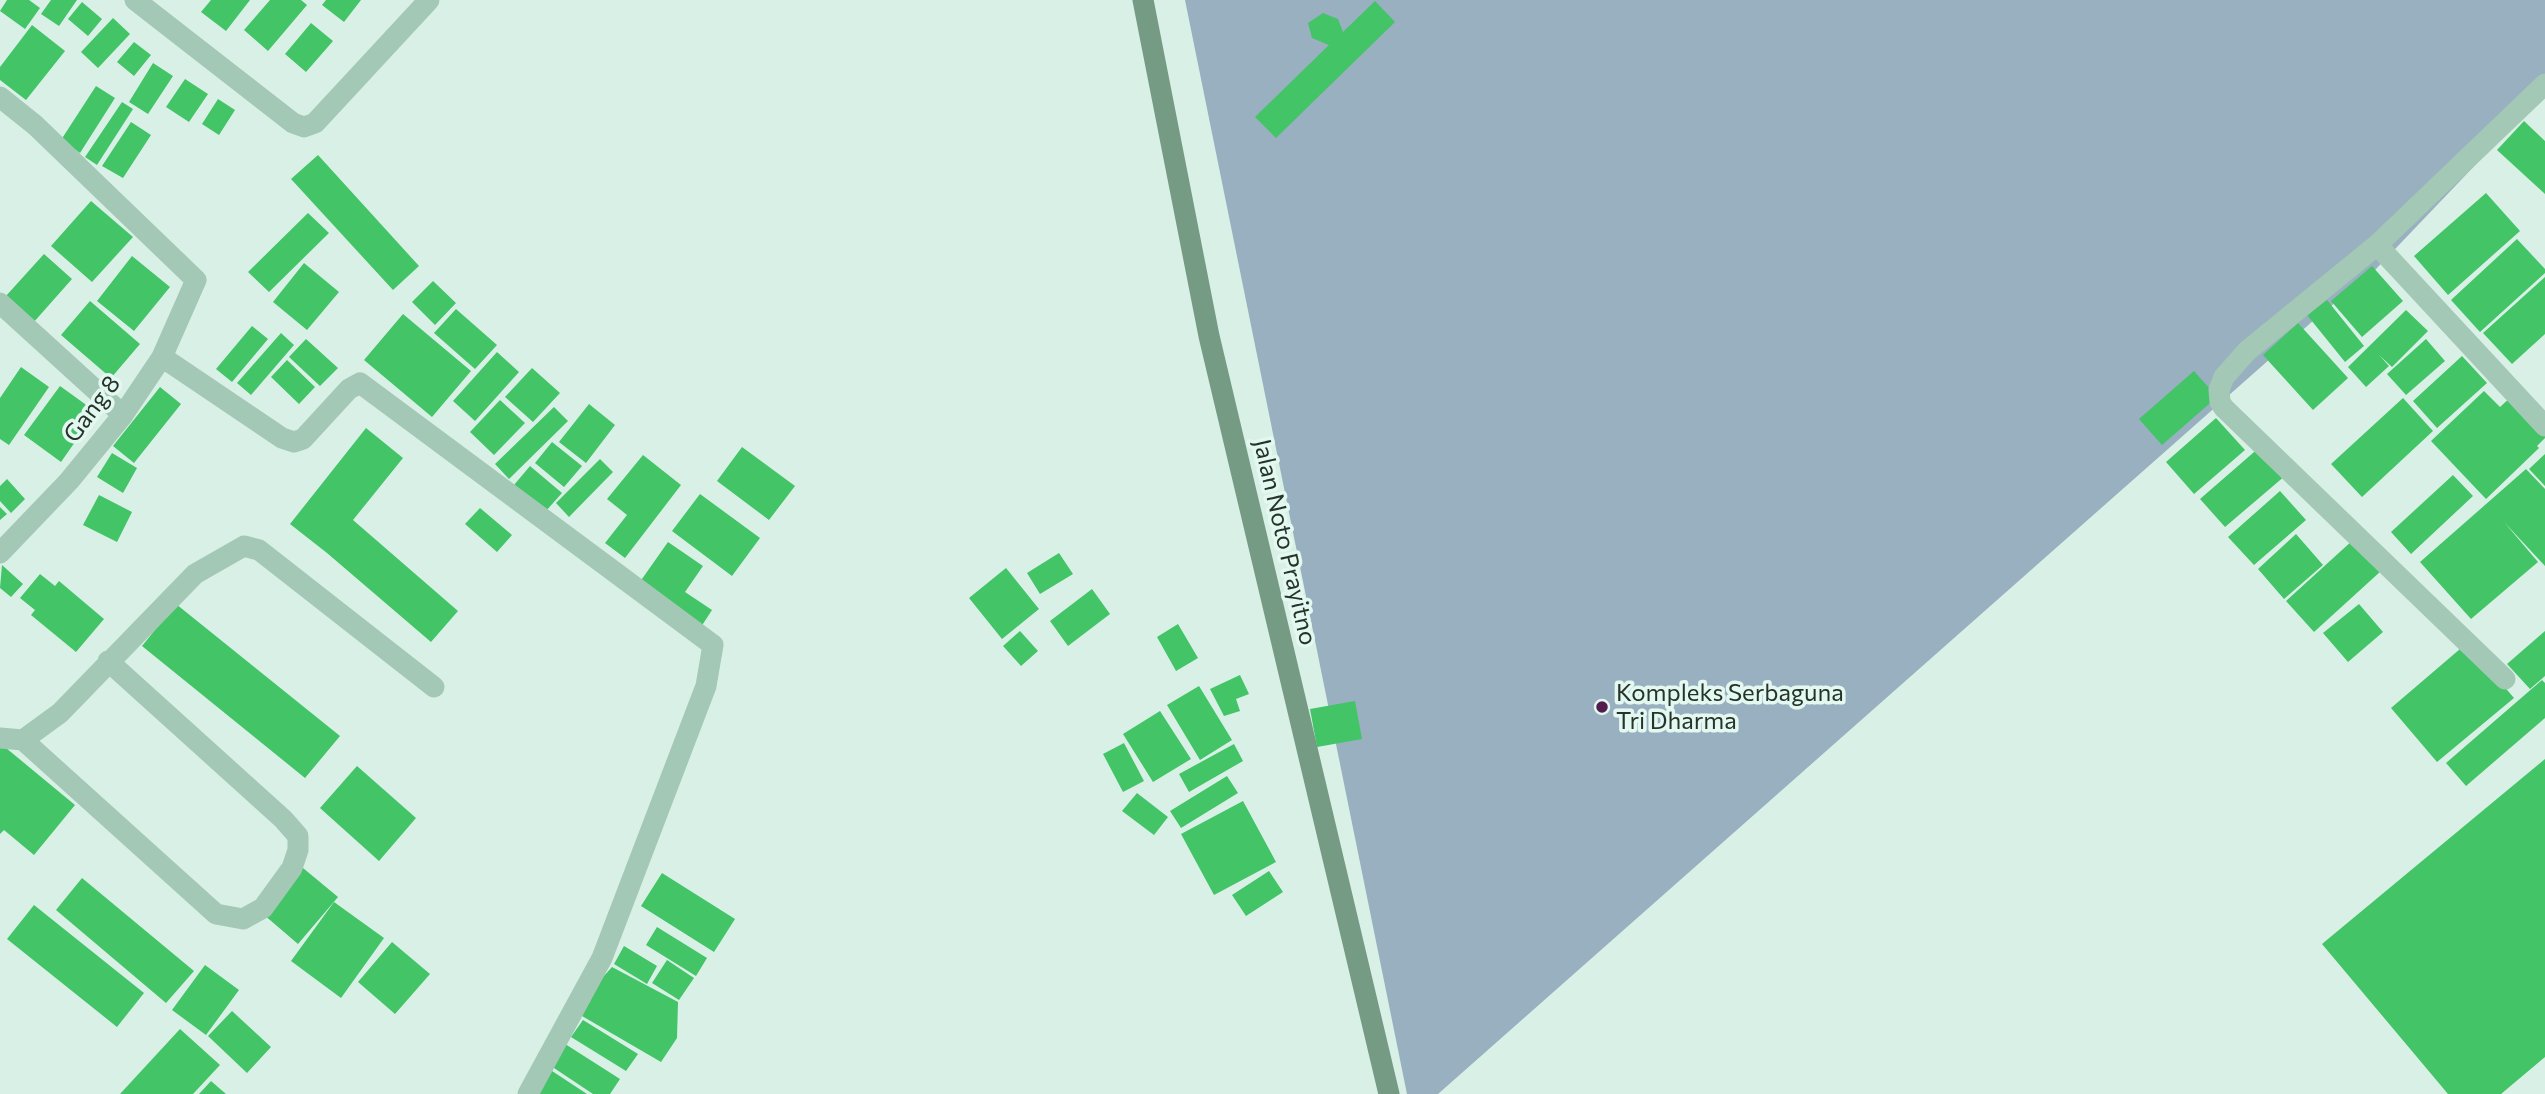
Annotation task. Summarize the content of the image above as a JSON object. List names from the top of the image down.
{
  "streets": {
    "street": ["Gang 8", "Jalan Noto Prayitno"]
  },
  "places": ["Kompleks Serbaguna Tri Dharma"]
}
